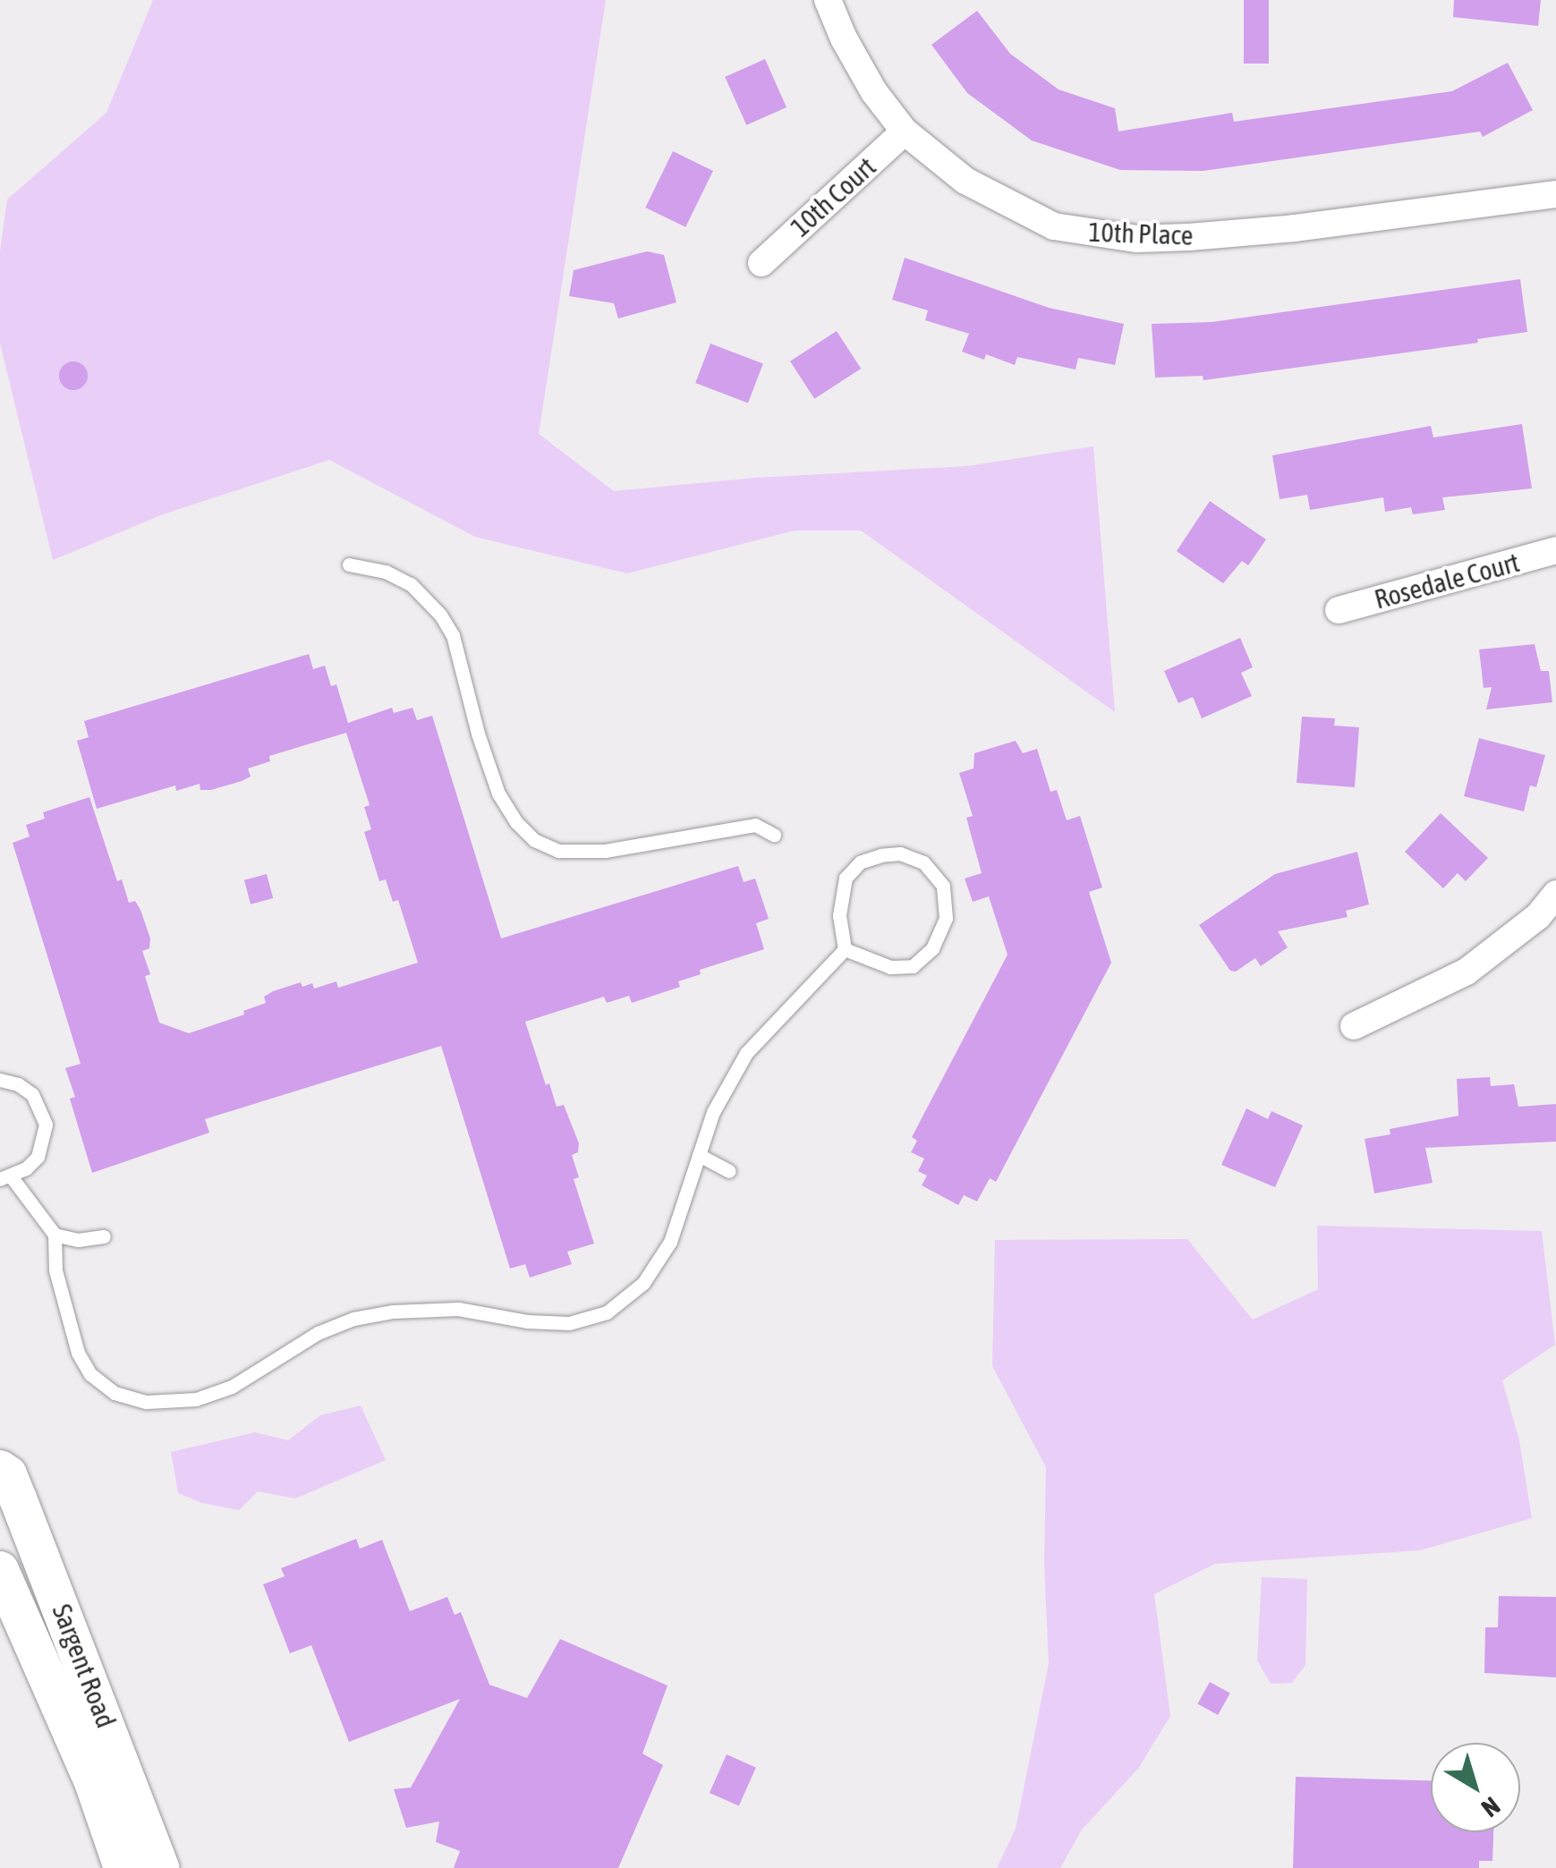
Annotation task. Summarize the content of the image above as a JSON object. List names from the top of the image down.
{
  "streets": {
    "main road": ["Sargent Road"],
    "street": ["10th Court", "10th Place", "Rosedale Court"]
  },
  "crossings": [
    ["10th Court", "10th Place"]
  ],
  "north": "bottom right"
}
